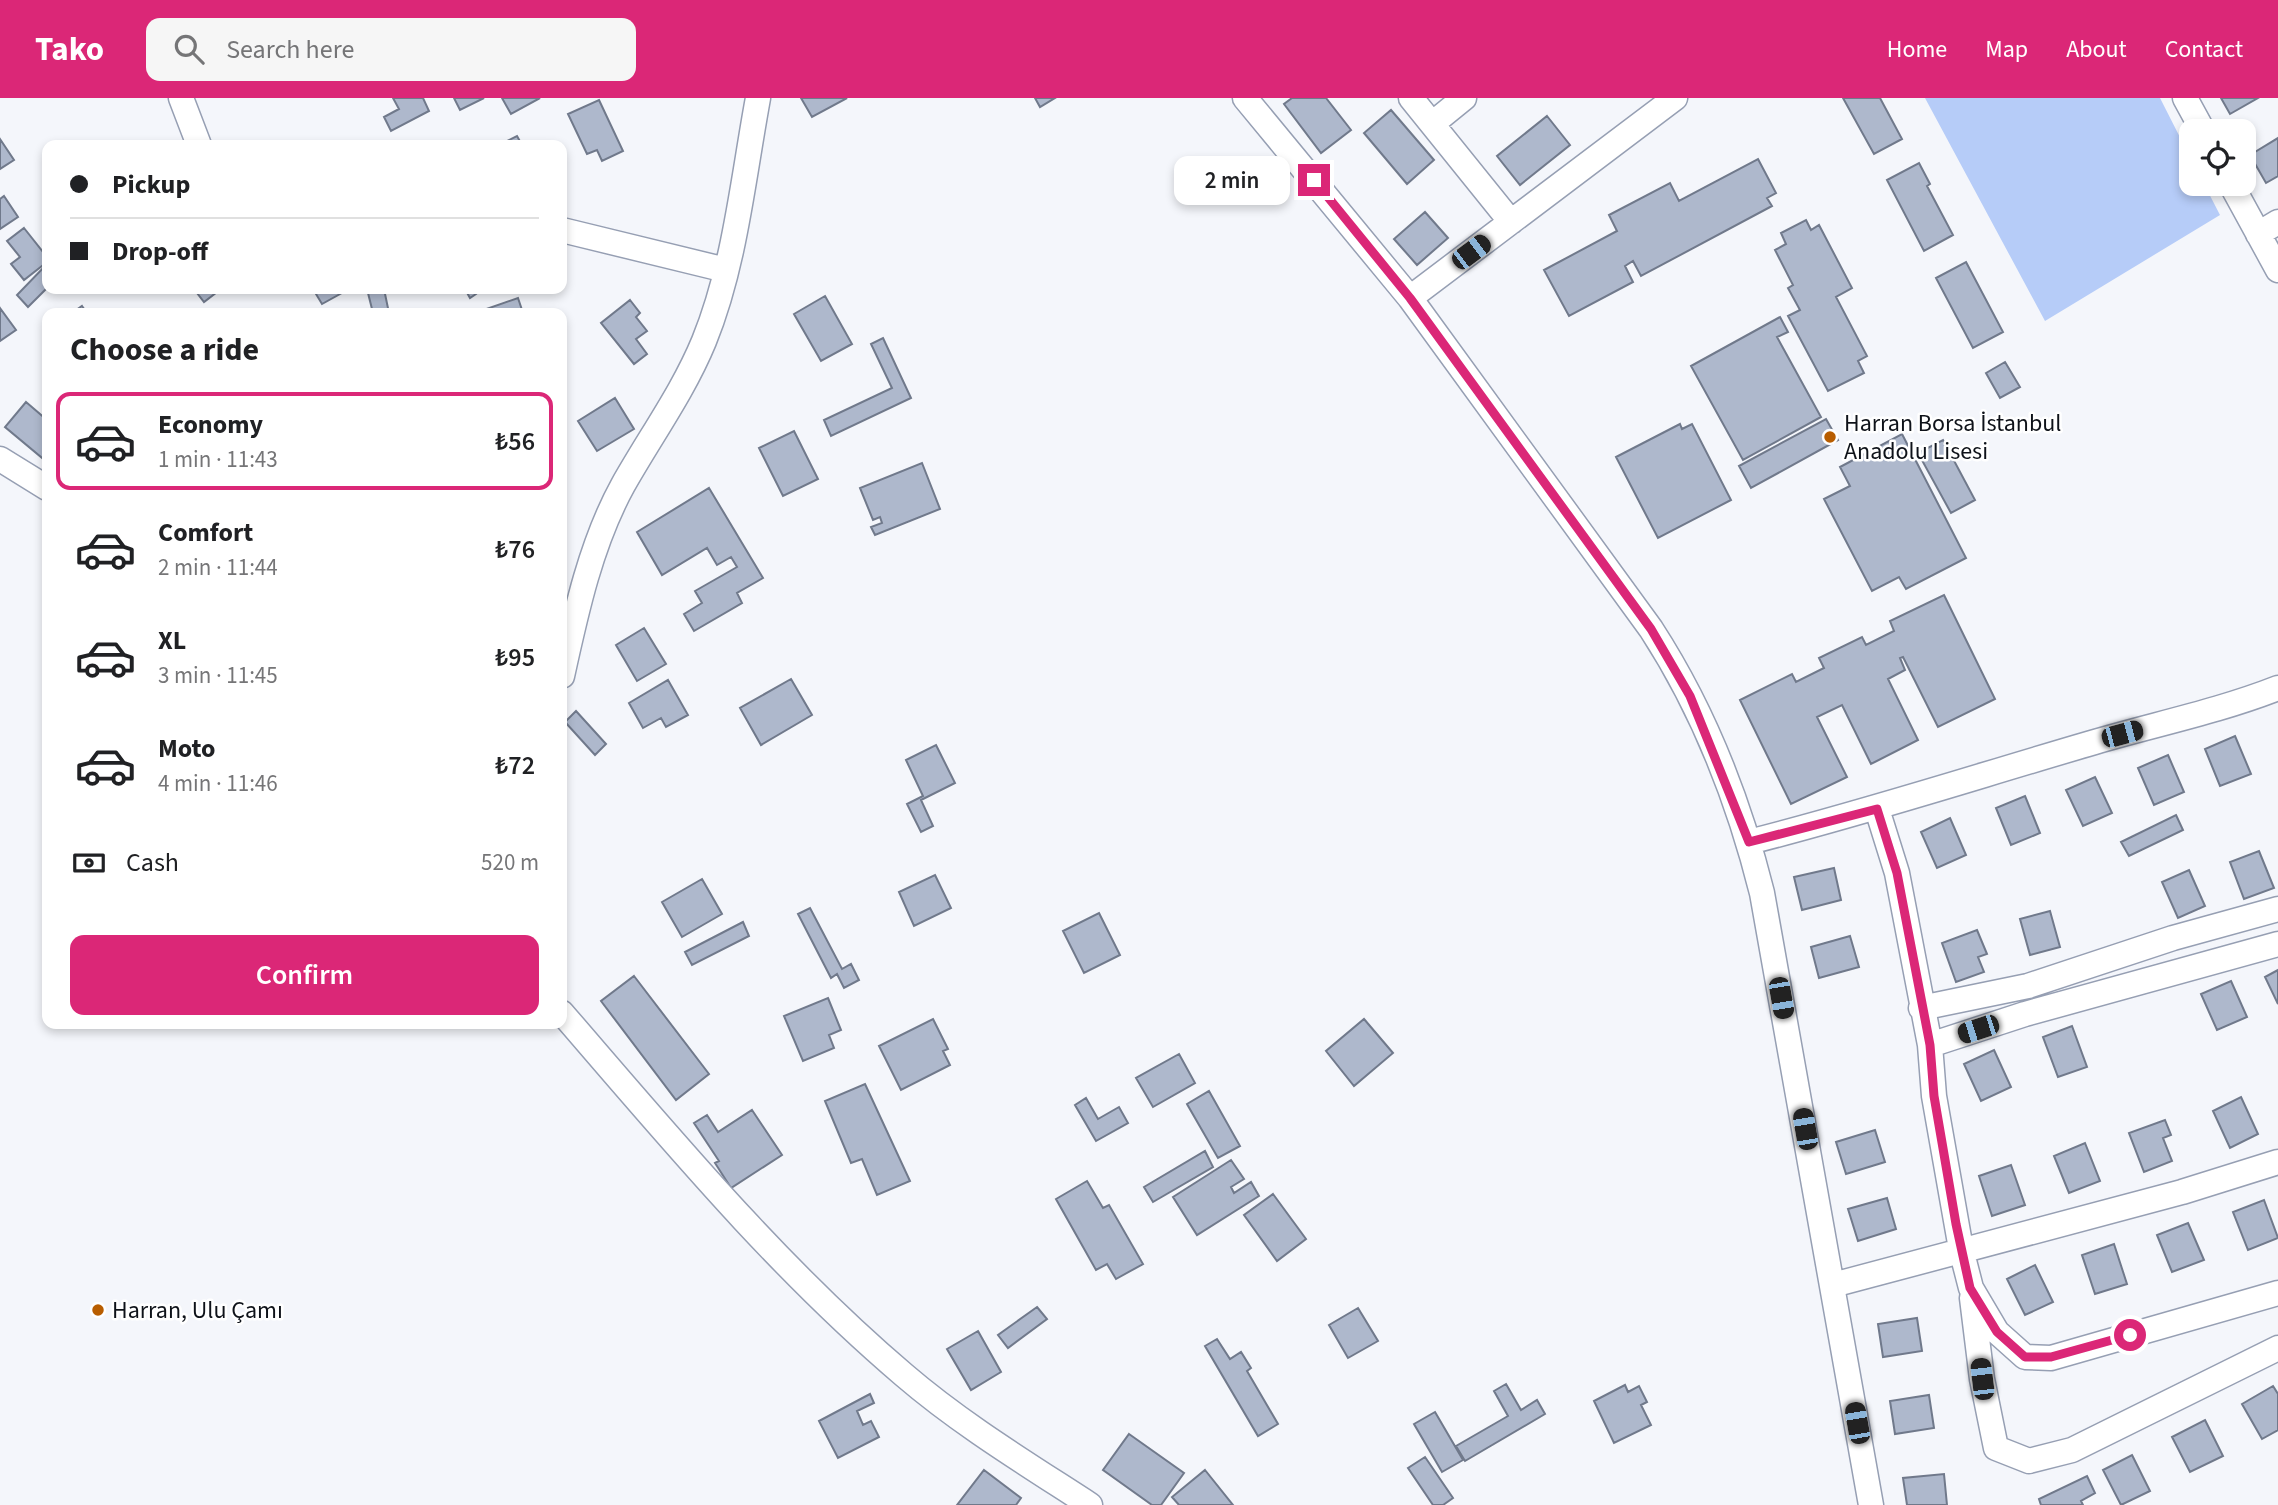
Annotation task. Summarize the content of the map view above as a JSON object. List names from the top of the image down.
{
  "places": ["Harran Borsa İstanbul Anadolu Lisesi", "Harran, Ulu Çamı"],
  "page": {
    "header": "Tako",
    "search": "Search here",
    "nav": [
      "Home",
      "Map",
      "About",
      "Contact"
    ],
    "banner": ["Pickup", "Drop-off"],
    "bubble": "2 min",
    "heading": "Choose a ride",
    "list": [
      {
        "name": "Economy",
        "note": "1 min · 11:43",
        "value": "₺56"
      },
      {
        "name": "Comfort",
        "note": "2 min · 11:44",
        "value": "₺76"
      },
      {
        "name": "XL",
        "note": "3 min · 11:45",
        "value": "₺95"
      },
      {
        "name": "Moto",
        "note": "4 min · 11:46",
        "value": "₺72"
      }
    ],
    "pay": ["Cash", "520 m"],
    "buttons": "Confirm"
  }
}
